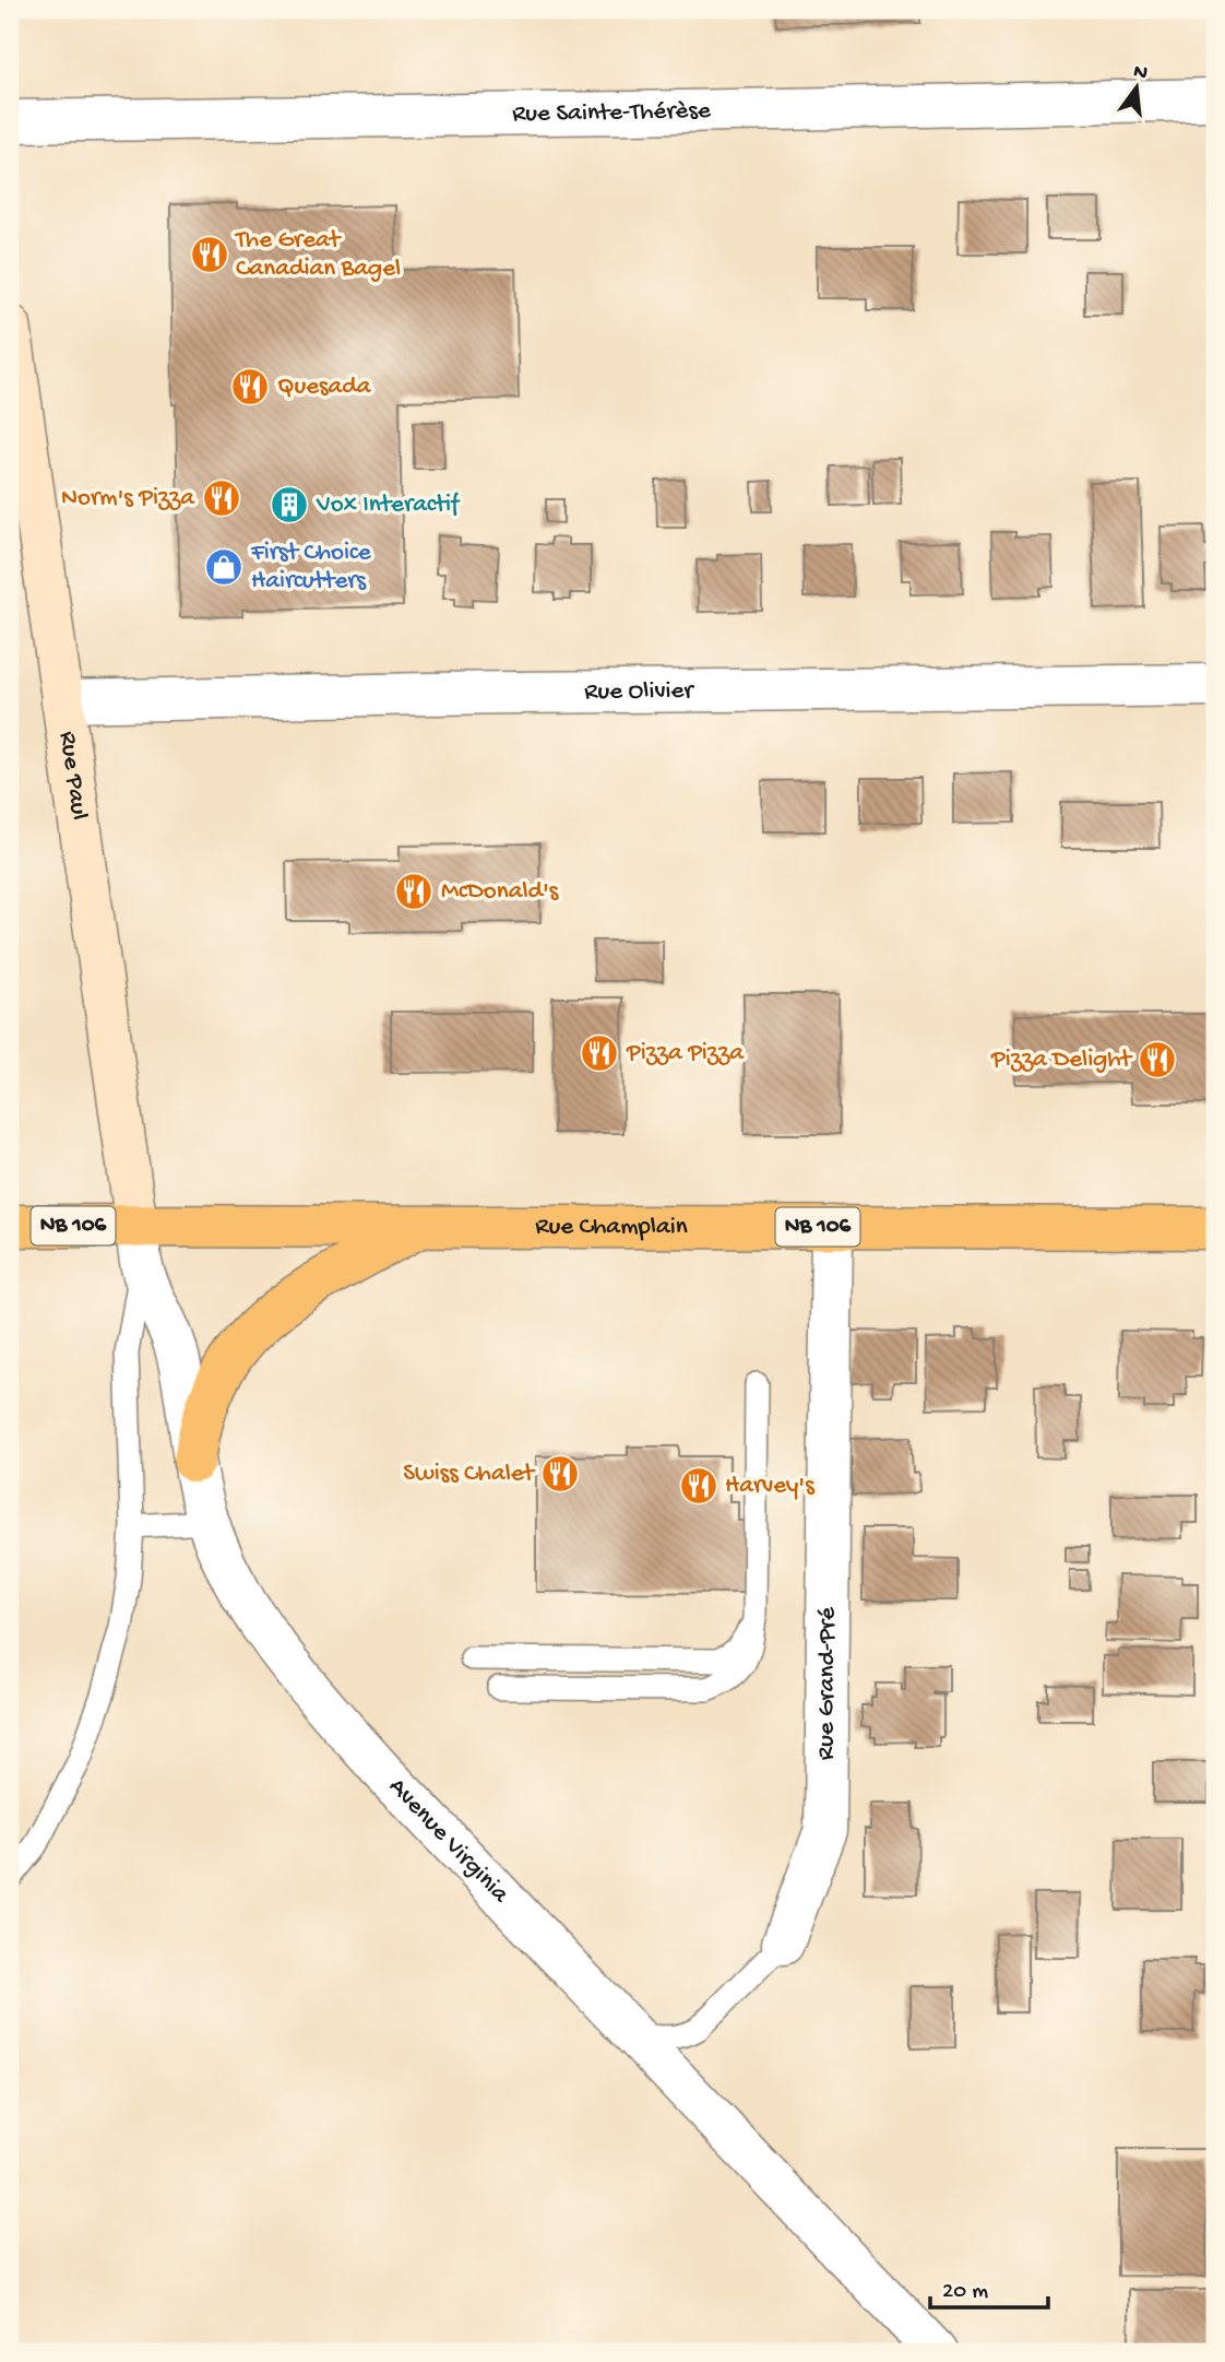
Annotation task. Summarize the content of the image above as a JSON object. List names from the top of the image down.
{
  "streets": {
    "main road": ["Rue Paul", "NB 106", "Rue Champlain"],
    "street": [
      "Rue Sainte-Thérèse",
      "Rue Olivier",
      "Rue Grand-Pré",
      "Avenue Virginia"
    ]
  },
  "crossings": [
    ["Rue Olivier", "Rue Paul"],
    ["Rue Paul", "Rue Champlain"],
    ["Rue Paul", "Avenue Virginia"],
    ["Rue Champlain", "Rue Grand-Pré"],
    ["Rue Champlain", "Avenue Virginia"],
    ["Rue Grand-Pré", "Avenue Virginia"]
  ],
  "places": {
    "restaurant": [
      "The Great Canadian Bagel",
      "Quesada",
      "Norm's Pizza",
      "McDonald's",
      "Pizza Pizza",
      "Pizza Delight",
      "Swiss Chalet",
      "Harvey's"
    ],
    "building": ["Vox Interactif"],
    "shop": ["First Choice Haircutters"]
  },
  "scale_bar": "20 m",
  "north": "top"
}
